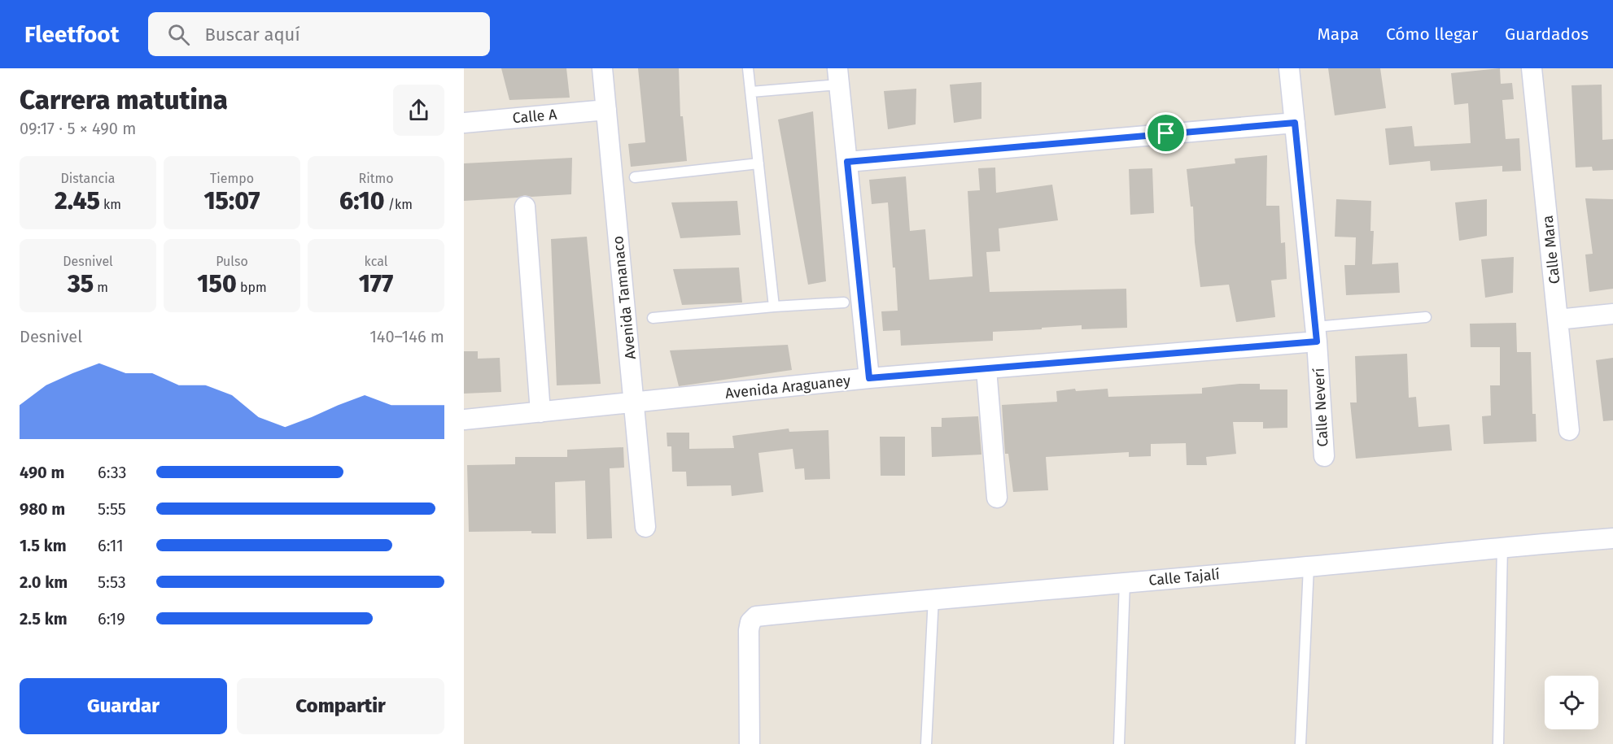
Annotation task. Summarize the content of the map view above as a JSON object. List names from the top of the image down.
{
  "streets": {
    "street": [
      "Calle A",
      "Calle Mara",
      "Avenida Tamanaco",
      "Avenida Araguaney",
      "Calle Neverí",
      "Calle Tajalí"
    ]
  },
  "crossings": [
    ["Calle A", "Avenida Tamanaco"],
    ["Avenida Tamanaco", "Avenida Araguaney"],
    ["Avenida Araguaney", "Calle Neverí"]
  ],
  "page": {
    "header": "Fleetfoot",
    "search": "Buscar aquí",
    "nav": ["Mapa", "Cómo llegar", "Guardados"],
    "heading": ["Carrera matutina", "09:17 · 5 × 490 m"],
    "stats": [
      ["Distancia", "2.45 km"],
      ["Tiempo", "15:07"],
      ["Ritmo", "6:10 /km"],
      ["Desnivel", "35 m"],
      ["Pulso", "150 bpm"],
      ["kcal", "177"]
    ],
    "chart": ["Desnivel", "140–146 m"],
    "list": [
      {
        "name": "490 m",
        "note": "6:33"
      },
      {
        "name": "980 m",
        "note": "5:55"
      },
      {
        "name": "1.5 km",
        "note": "6:11"
      },
      {
        "name": "2.0 km",
        "note": "5:53"
      },
      {
        "name": "2.5 km",
        "note": "6:19"
      }
    ],
    "buttons": ["Guardar", "Compartir"]
  }
}
